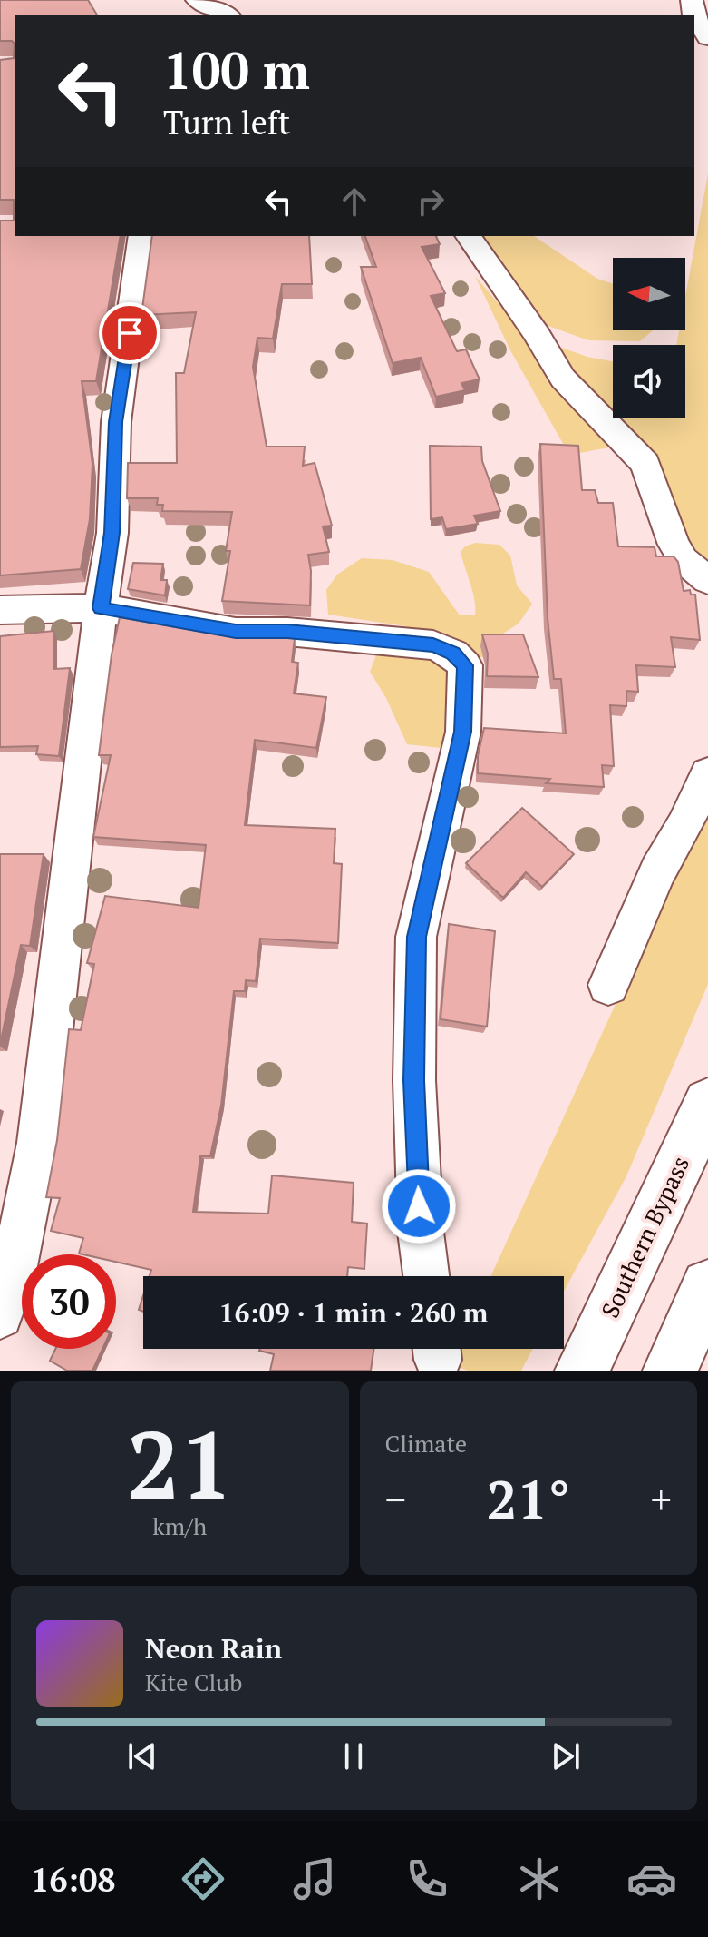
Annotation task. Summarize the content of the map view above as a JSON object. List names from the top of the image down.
{
  "streets": {
    "highway": ["Southern Bypass"]
  },
  "north": "left",
  "page": {
    "turn": ["100 m", "Turn left"],
    "limit": "30",
    "trip": "16:09 · 1 min · 260 m",
    "tile": [
      ["21", "km/h"],
      "Climate"
    ],
    "heat": ["−", "21°", "+"],
    "song": ["Neon Rain", "Kite Club"],
    "tabs": "16:08"
  }
}
